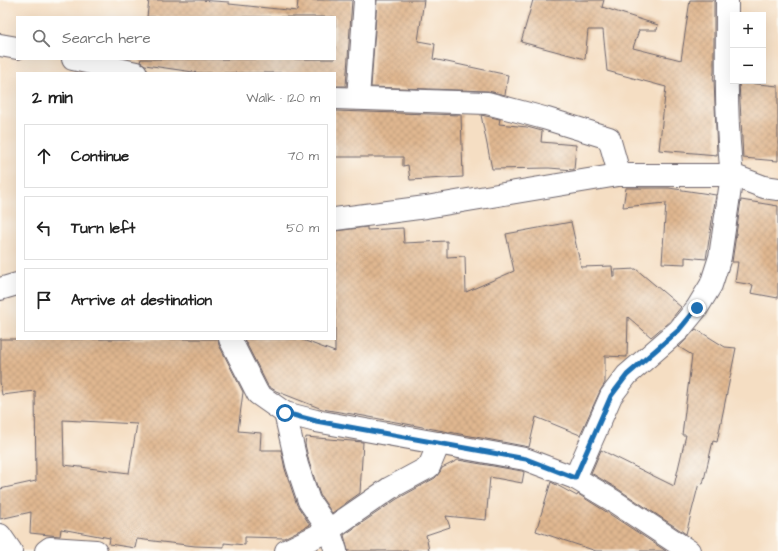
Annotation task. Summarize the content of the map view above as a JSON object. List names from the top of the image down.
{
  "page": {
    "map_buttons": ["+", "−"],
    "search": "Search here",
    "heading": ["2 min", "Walk · 120 m"],
    "list": [
      ["Continue", "70 m"],
      ["Turn left", "50 m"],
      "Arrive at destination"
    ]
  }
}
